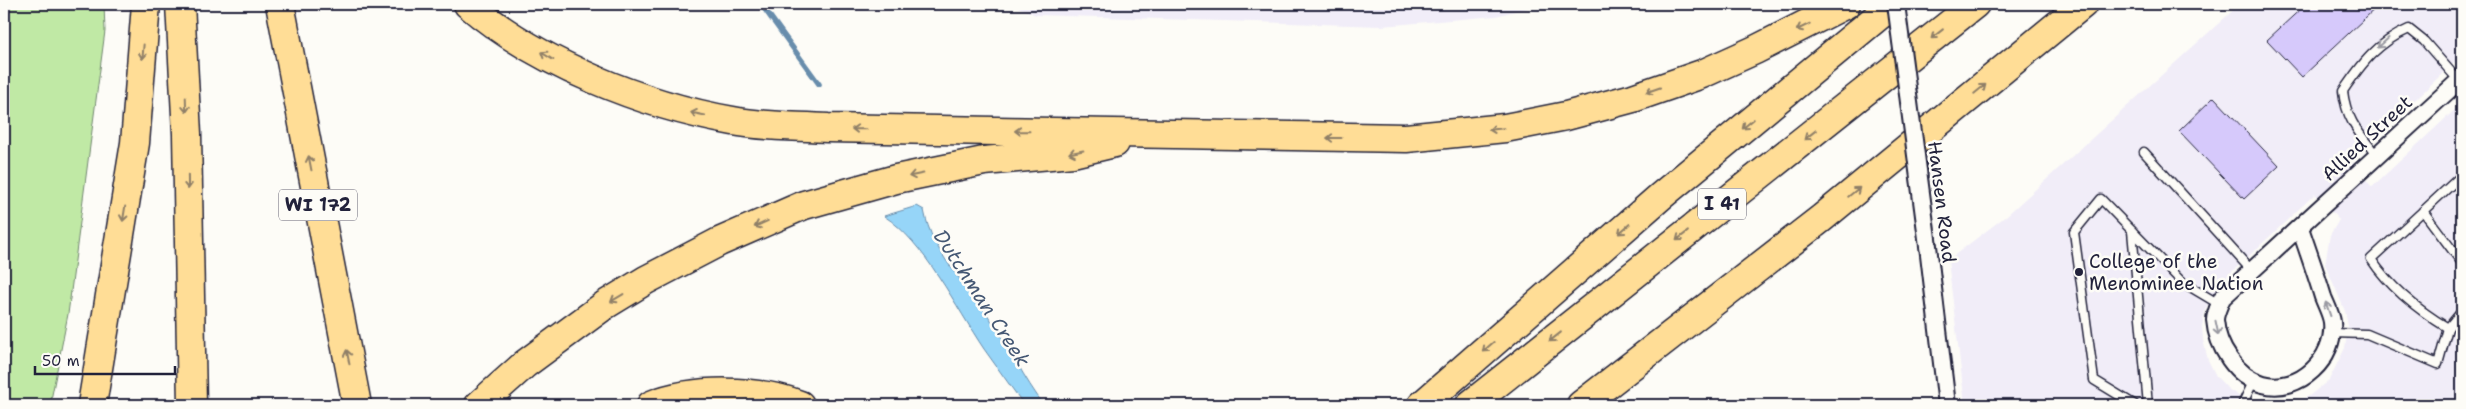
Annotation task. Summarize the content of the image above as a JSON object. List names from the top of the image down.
{
  "streets": {
    "highway": ["I 41", "WI 172"],
    "street": ["Allied Street", "Hansen Road"]
  },
  "water": ["Dutchman Creek"],
  "places": ["College of the Menominee Nation"],
  "scale_bar": "50 m"
}
